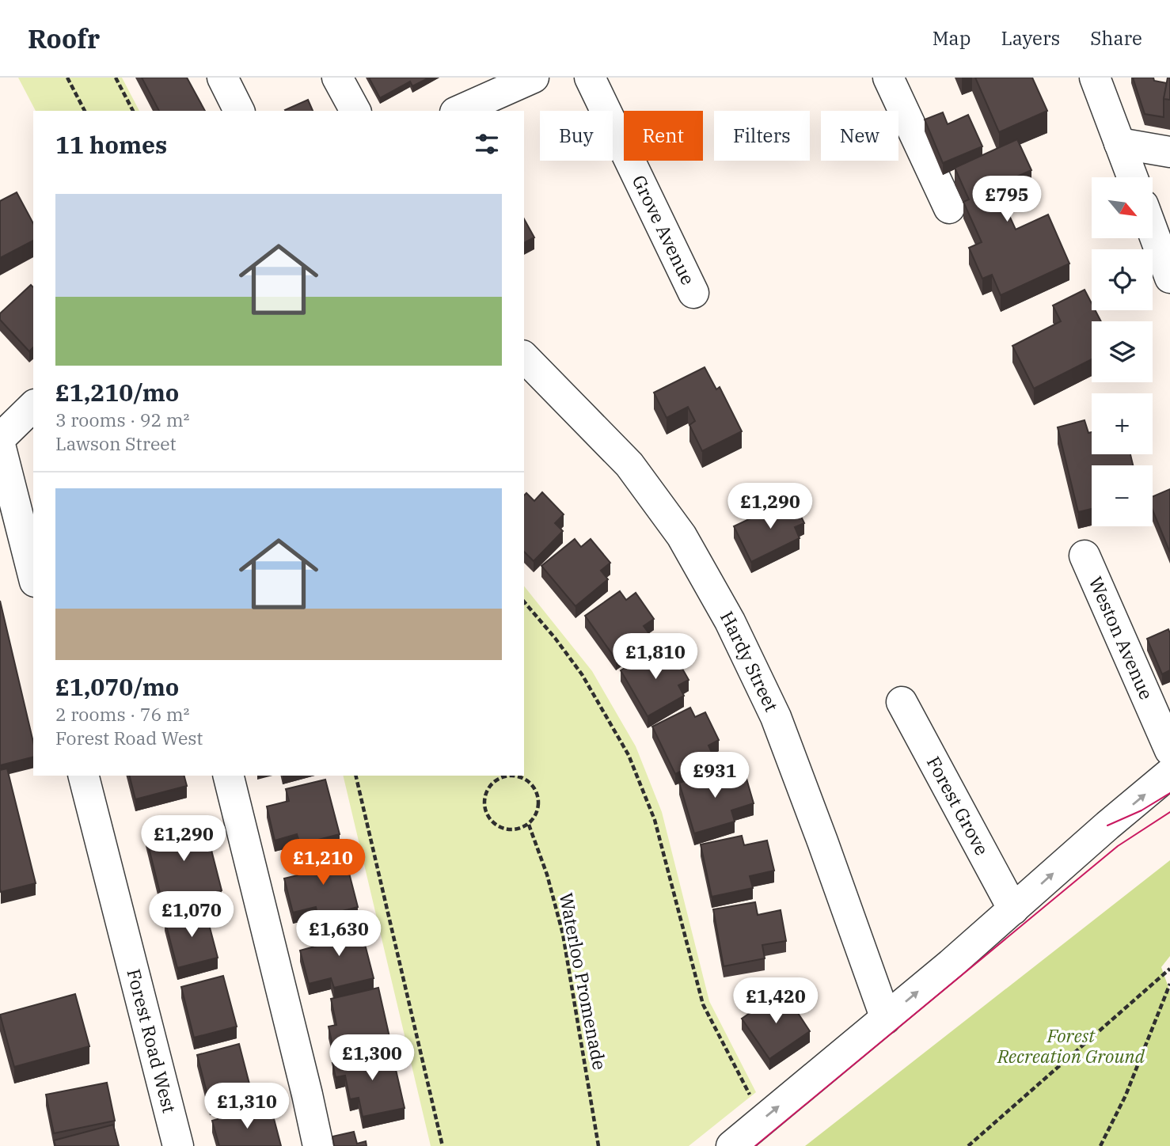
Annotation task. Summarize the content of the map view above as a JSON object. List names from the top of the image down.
{
  "streets": {
    "street": [
      "Grove Avenue",
      "Weston Avenue",
      "Hardy Street",
      "Forest Grove",
      "Forest Road West"
    ],
    "path": ["Waterloo Promenade"]
  },
  "parks": ["Forest Recreation Ground"],
  "north": "bottom right",
  "page": {
    "header": "Roofr",
    "nav": ["Map", "Layers", "Share"],
    "chip": [
      "Buy",
      "Rent",
      "Filters",
      "New"
    ],
    "heading": "11 homes",
    "price": [
      "£795",
      "£1,290",
      "£1,810",
      "£931",
      "£1,290",
      "£1,210",
      "£1,070",
      "£1,630",
      "£1,420",
      "£1,300",
      "£1,310"
    ],
    "map_buttons": ["+", "−"],
    "list": [
      {
        "name": "£1,210/mo",
        "note": "3 rooms · 92 m² · Lawson Street"
      },
      {
        "name": "£1,070/mo",
        "note": "2 rooms · 76 m² · Forest Road West"
      }
    ]
  }
}
